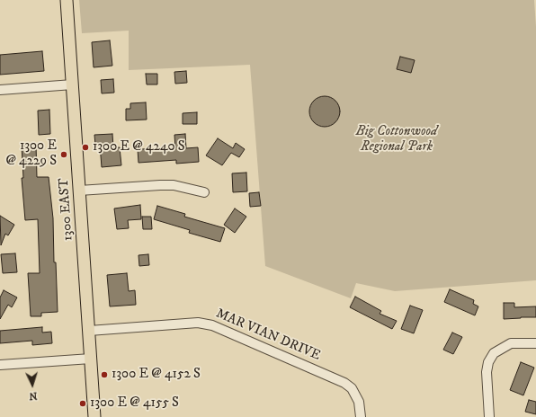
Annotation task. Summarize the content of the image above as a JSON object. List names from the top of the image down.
{
  "streets": {
    "main road": ["1300 EAST"],
    "street": ["MAR VIAN DRIVE"]
  },
  "crossings": [
    ["1300 EAST", "MAR VIAN DRIVE"]
  ],
  "parks": ["Big Cottonwood Regional Park"],
  "places": [
    "1300 E @ 4240 S",
    "1300 E @ 4229 S",
    "1300 E @ 4152 S",
    "1300 E @ 4155 S"
  ],
  "north": "bottom"
}
